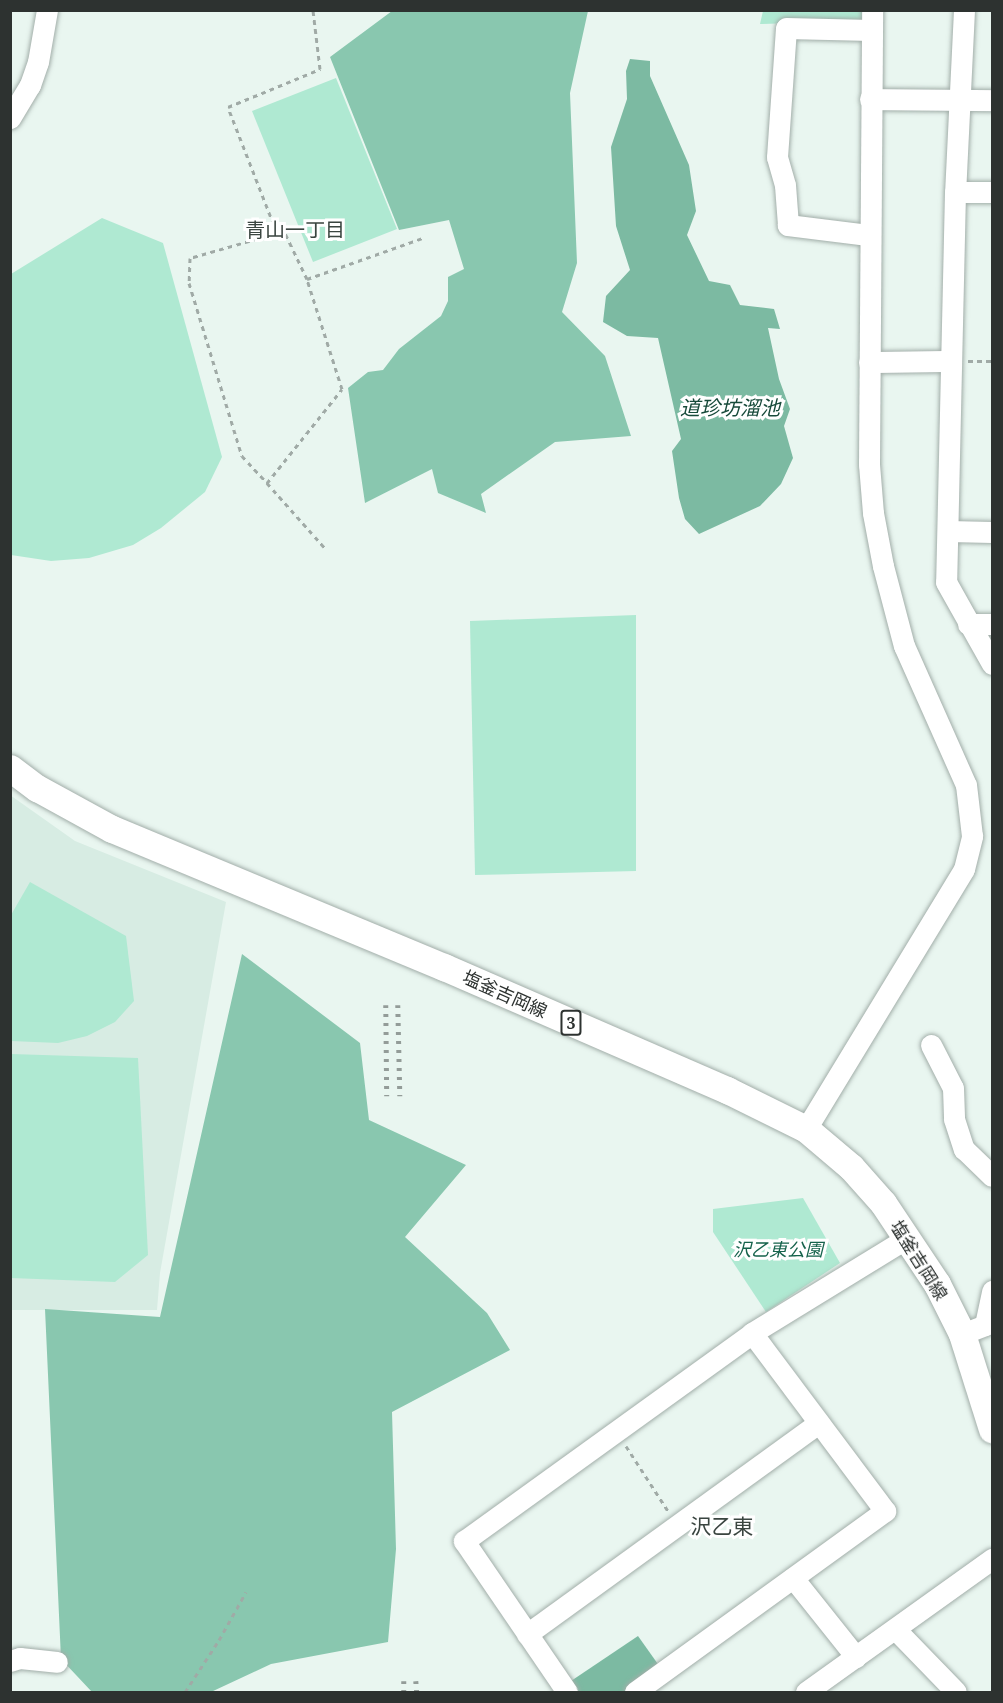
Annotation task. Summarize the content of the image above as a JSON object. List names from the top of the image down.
{
  "streets": {
    "main road": ["塩釜吉岡線", "3"]
  },
  "districts": ["青山一丁目", "沢乙東"],
  "water": ["道珍坊溜池"],
  "parks": ["沢乙東公園"]
}
